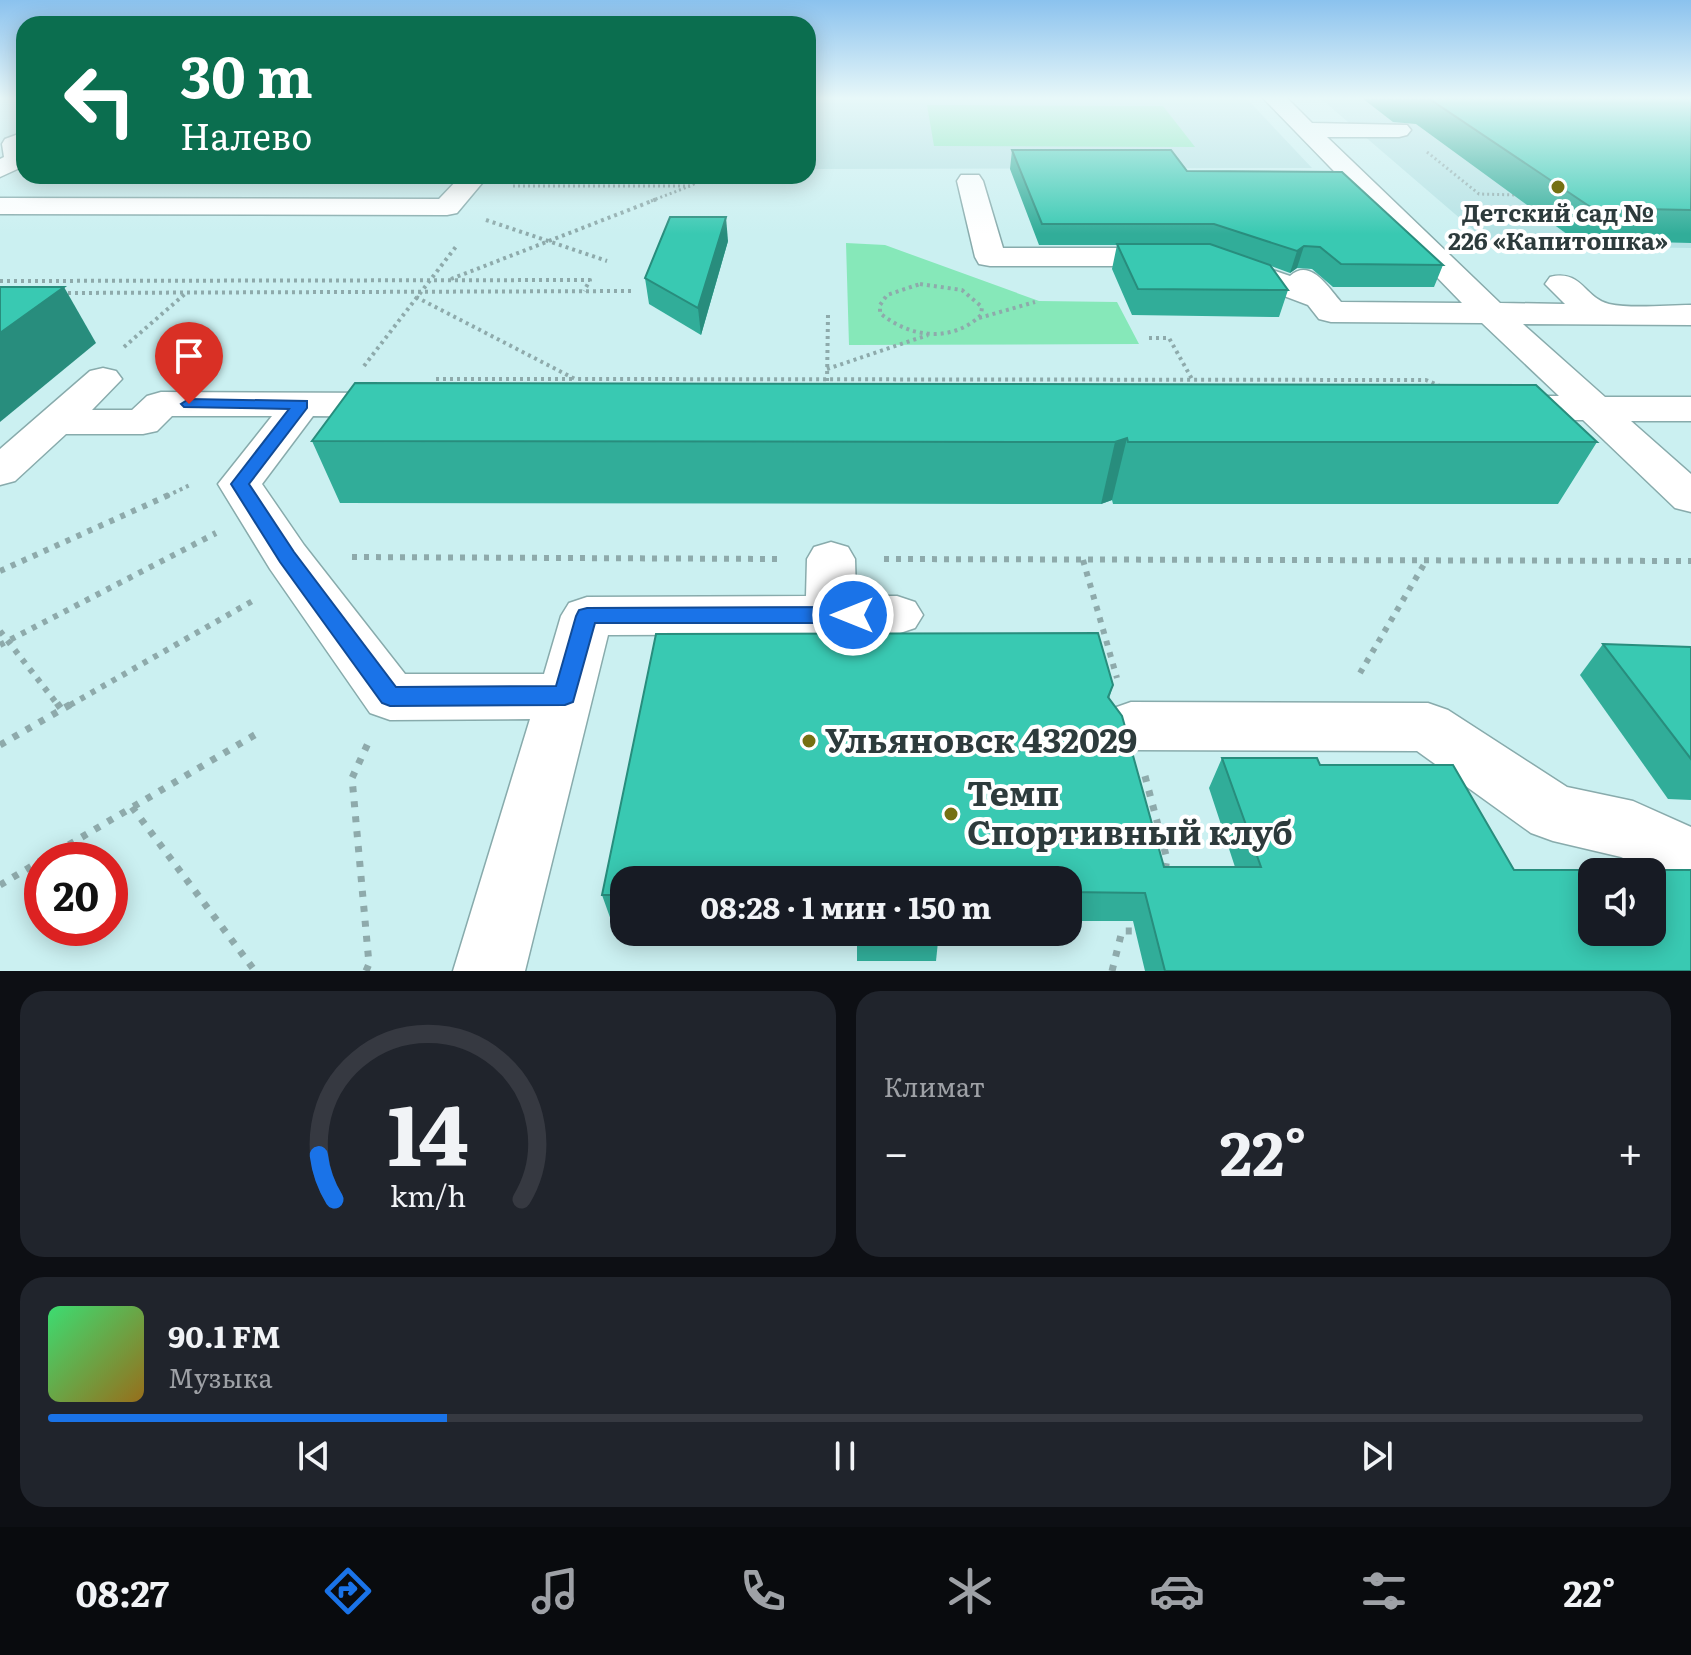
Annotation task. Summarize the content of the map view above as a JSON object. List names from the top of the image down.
{
  "places": ["Детский сад № 226 «Капитошка»", "Ульяновск 432029", "Темп Спортивный клуб"],
  "page": {
    "turn": ["30 m", "Налево"],
    "limit": "20",
    "trip": "08:28 · 1 мин · 150 m",
    "tile": "Климат",
    "heat": ["−", "22°", "+"],
    "song": ["90.1 FM", "Музыка"],
    "tabs": ["08:27", "22°"],
    "gauge": ["14", "km/h"]
  }
}
